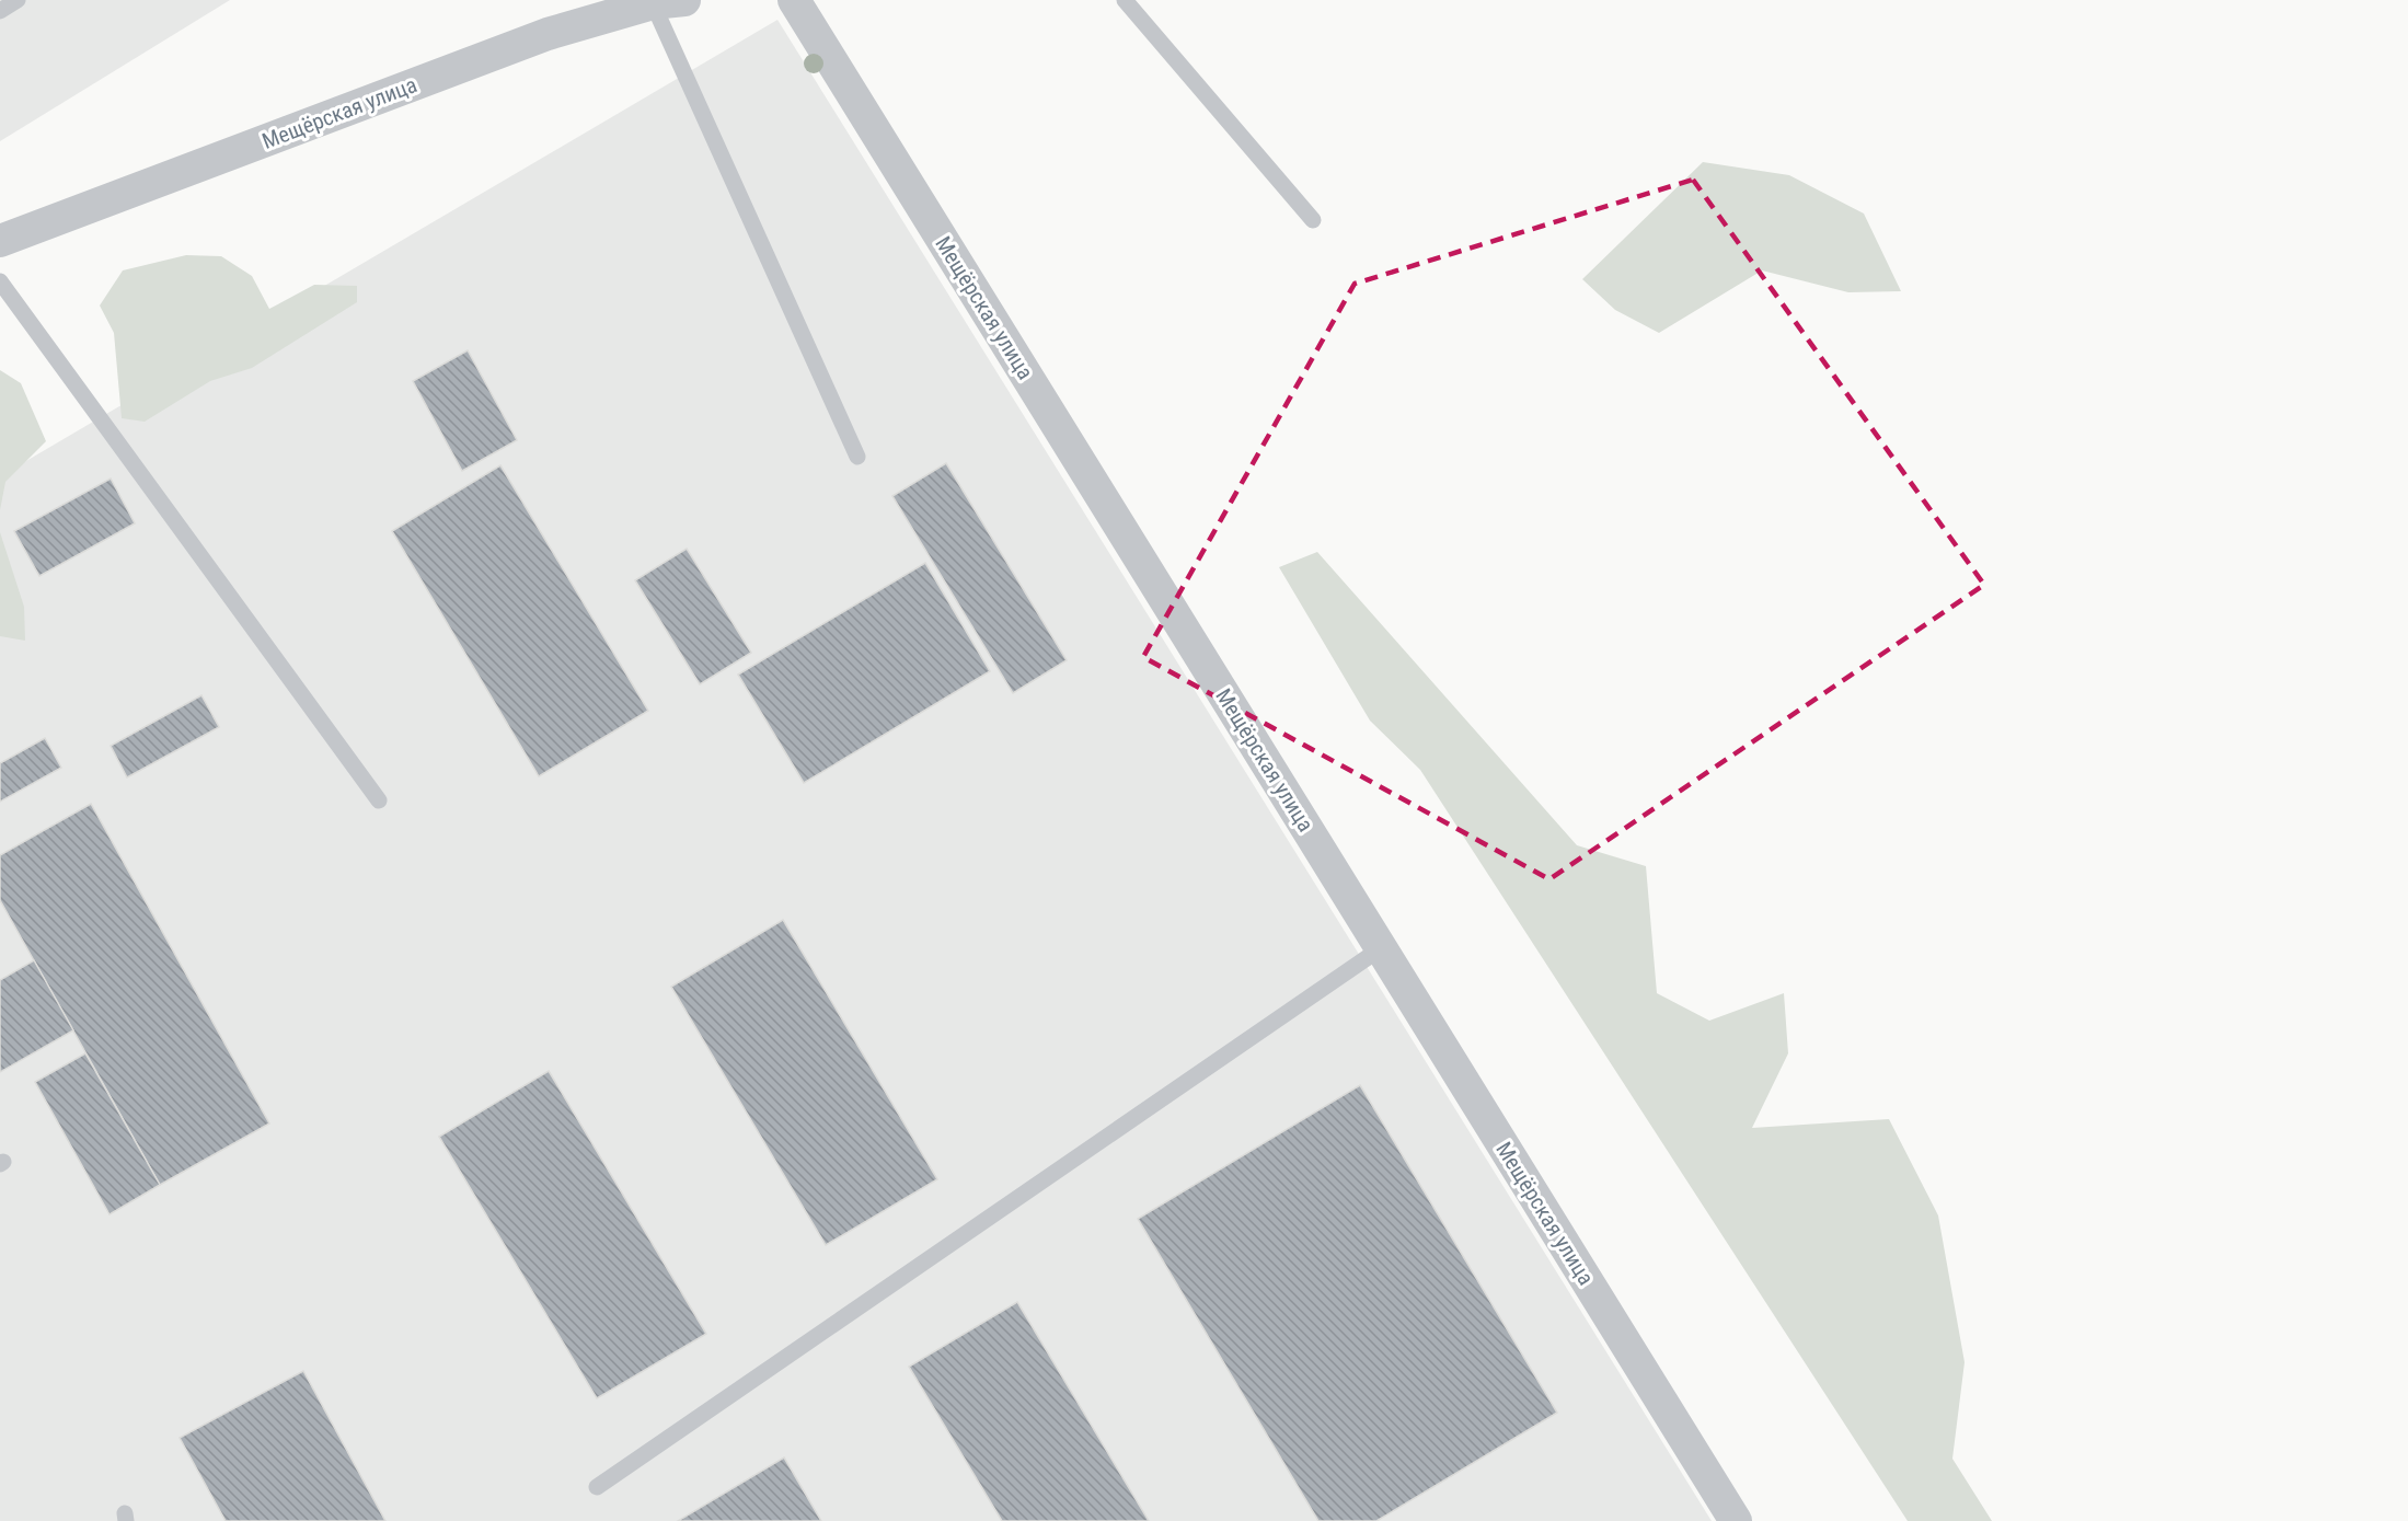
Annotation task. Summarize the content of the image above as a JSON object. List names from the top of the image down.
{
  "streets": {
    "street": ["Мещёрская улица"]
  }
}
